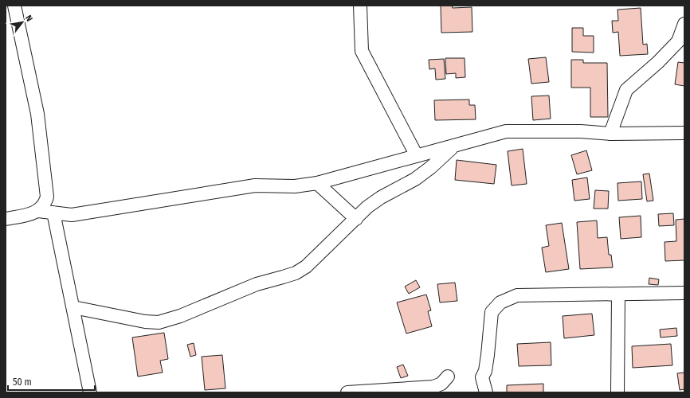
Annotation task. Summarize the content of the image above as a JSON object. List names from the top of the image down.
{
  "scale_bar": "50 m",
  "north": "top right"
}
